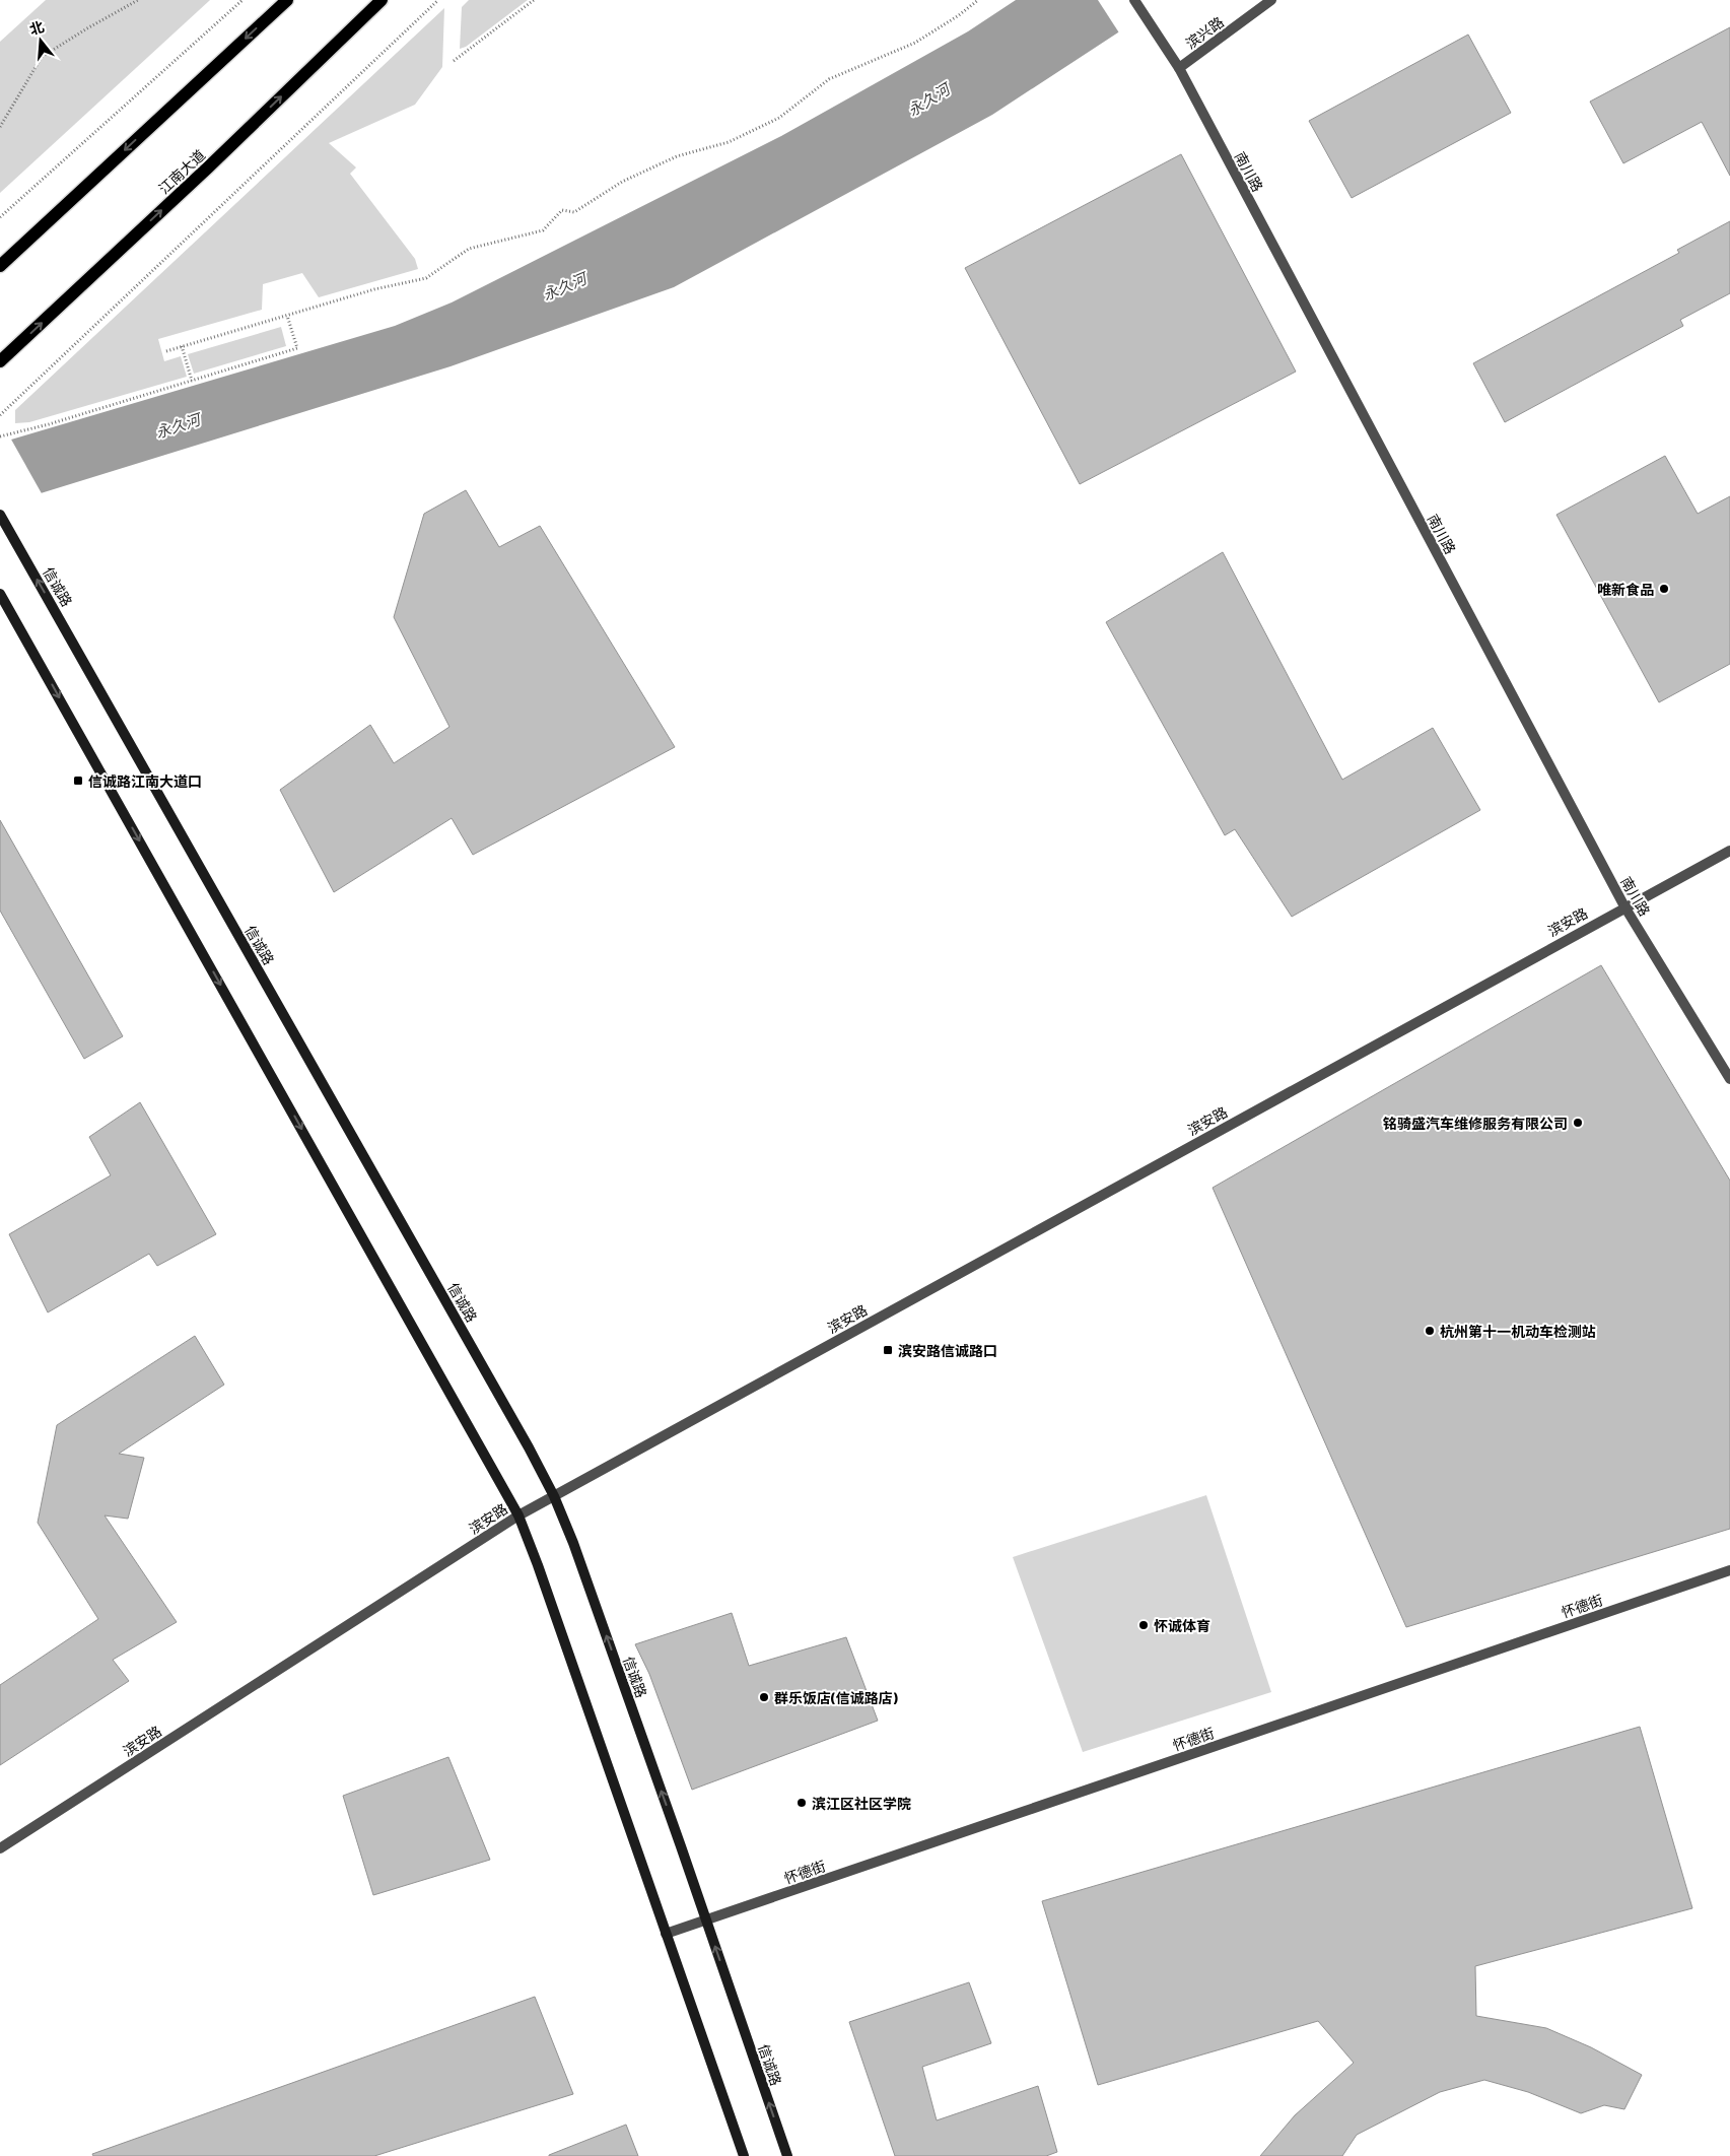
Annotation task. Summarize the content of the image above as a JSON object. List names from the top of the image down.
{
  "streets": {
    "main road": ["江南大道", "信诚路"],
    "street": [
      "滨兴路",
      "南川路",
      "滨安路",
      "怀德街"
    ]
  },
  "crossings": [
    ["滨兴路", "南川路"],
    ["南川路", "滨安路"],
    ["信诚路", "滨安路"],
    ["信诚路", "怀德街"]
  ],
  "water": ["永久河"],
  "places": {
    "other": [
      "唯新食品",
      "铭骑盛汽车维修服务有限公司",
      "杭州第十一机动车检测站",
      "怀诚体育",
      "群乐饭店(信诚路店)",
      "滨江区社区学院"
    ],
    "transit": ["信诚路江南大道口", "滨安路信诚路口"]
  },
  "north": "top"
}
